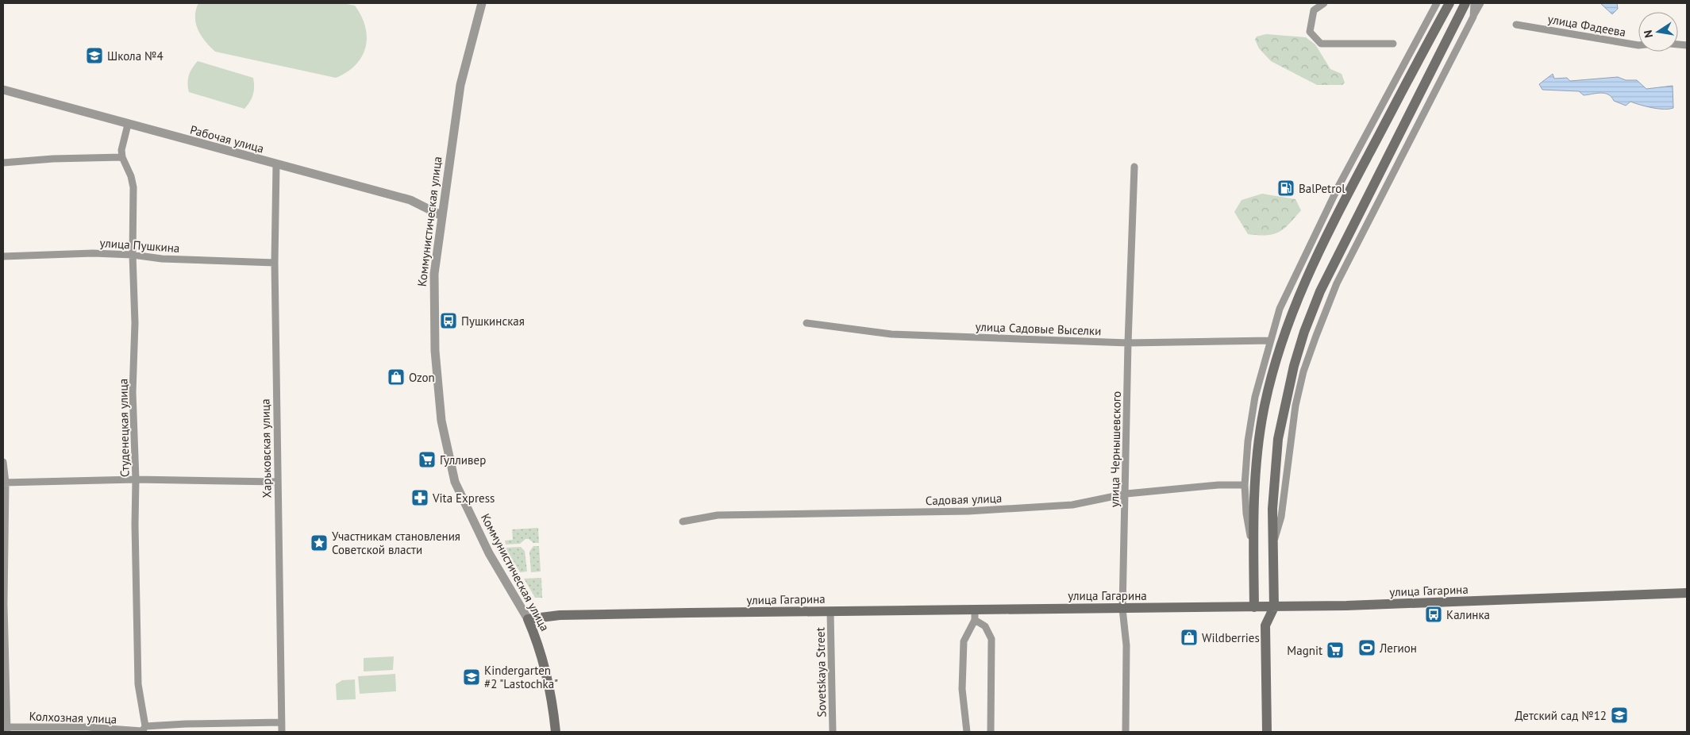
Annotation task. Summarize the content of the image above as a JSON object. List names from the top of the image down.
{
  "streets": {
    "main road": ["Коммунистическая улица", "улица Гагарина"],
    "street": [
      "улица Фадеева",
      "Рабочая улица",
      "улица Пушкина",
      "улица Садовые Выселки",
      "Студенецкая улица",
      "Харьковская улица",
      "улица Чернышевского",
      "Садовая улица",
      "Sovetskaya Street",
      "Колхозная улица"
    ]
  },
  "crossings": [
    ["Рабочая улица", "Коммунистическая улица"],
    ["Рабочая улица", "Студенецкая улица"],
    ["Рабочая улица", "Харьковская улица"],
    ["Коммунистическая улица", "улица Гагарина"],
    ["улица Пушкина", "Студенецкая улица"],
    ["улица Пушкина", "Харьковская улица"],
    ["улица Садовые Выселки", "улица Чернышевского"],
    ["Студенецкая улица", "Колхозная улица"],
    ["Харьковская улица", "Колхозная улица"],
    ["улица Чернышевского", "Садовая улица"],
    ["улица Чернышевского", "улица Гагарина"],
    ["улица Гагарина", "Sovetskaya Street"]
  ],
  "places": {
    "school or university": ["Школа №4", "Kindergarten #2 \"Lastochka\"", "Детский сад №12"],
    "fuel station": ["BalPetrol"],
    "bus stop": ["Пушкинская", "Калинка"],
    "shop": ["Ozon", "Wildberries"],
    "supermarket": ["Гулливер", "Magnit"],
    "pharmacy": ["Vita Express"],
    "place": ["Участникам становления Советской власти"],
    "sports": ["Легион"]
  },
  "north": "left"
}
